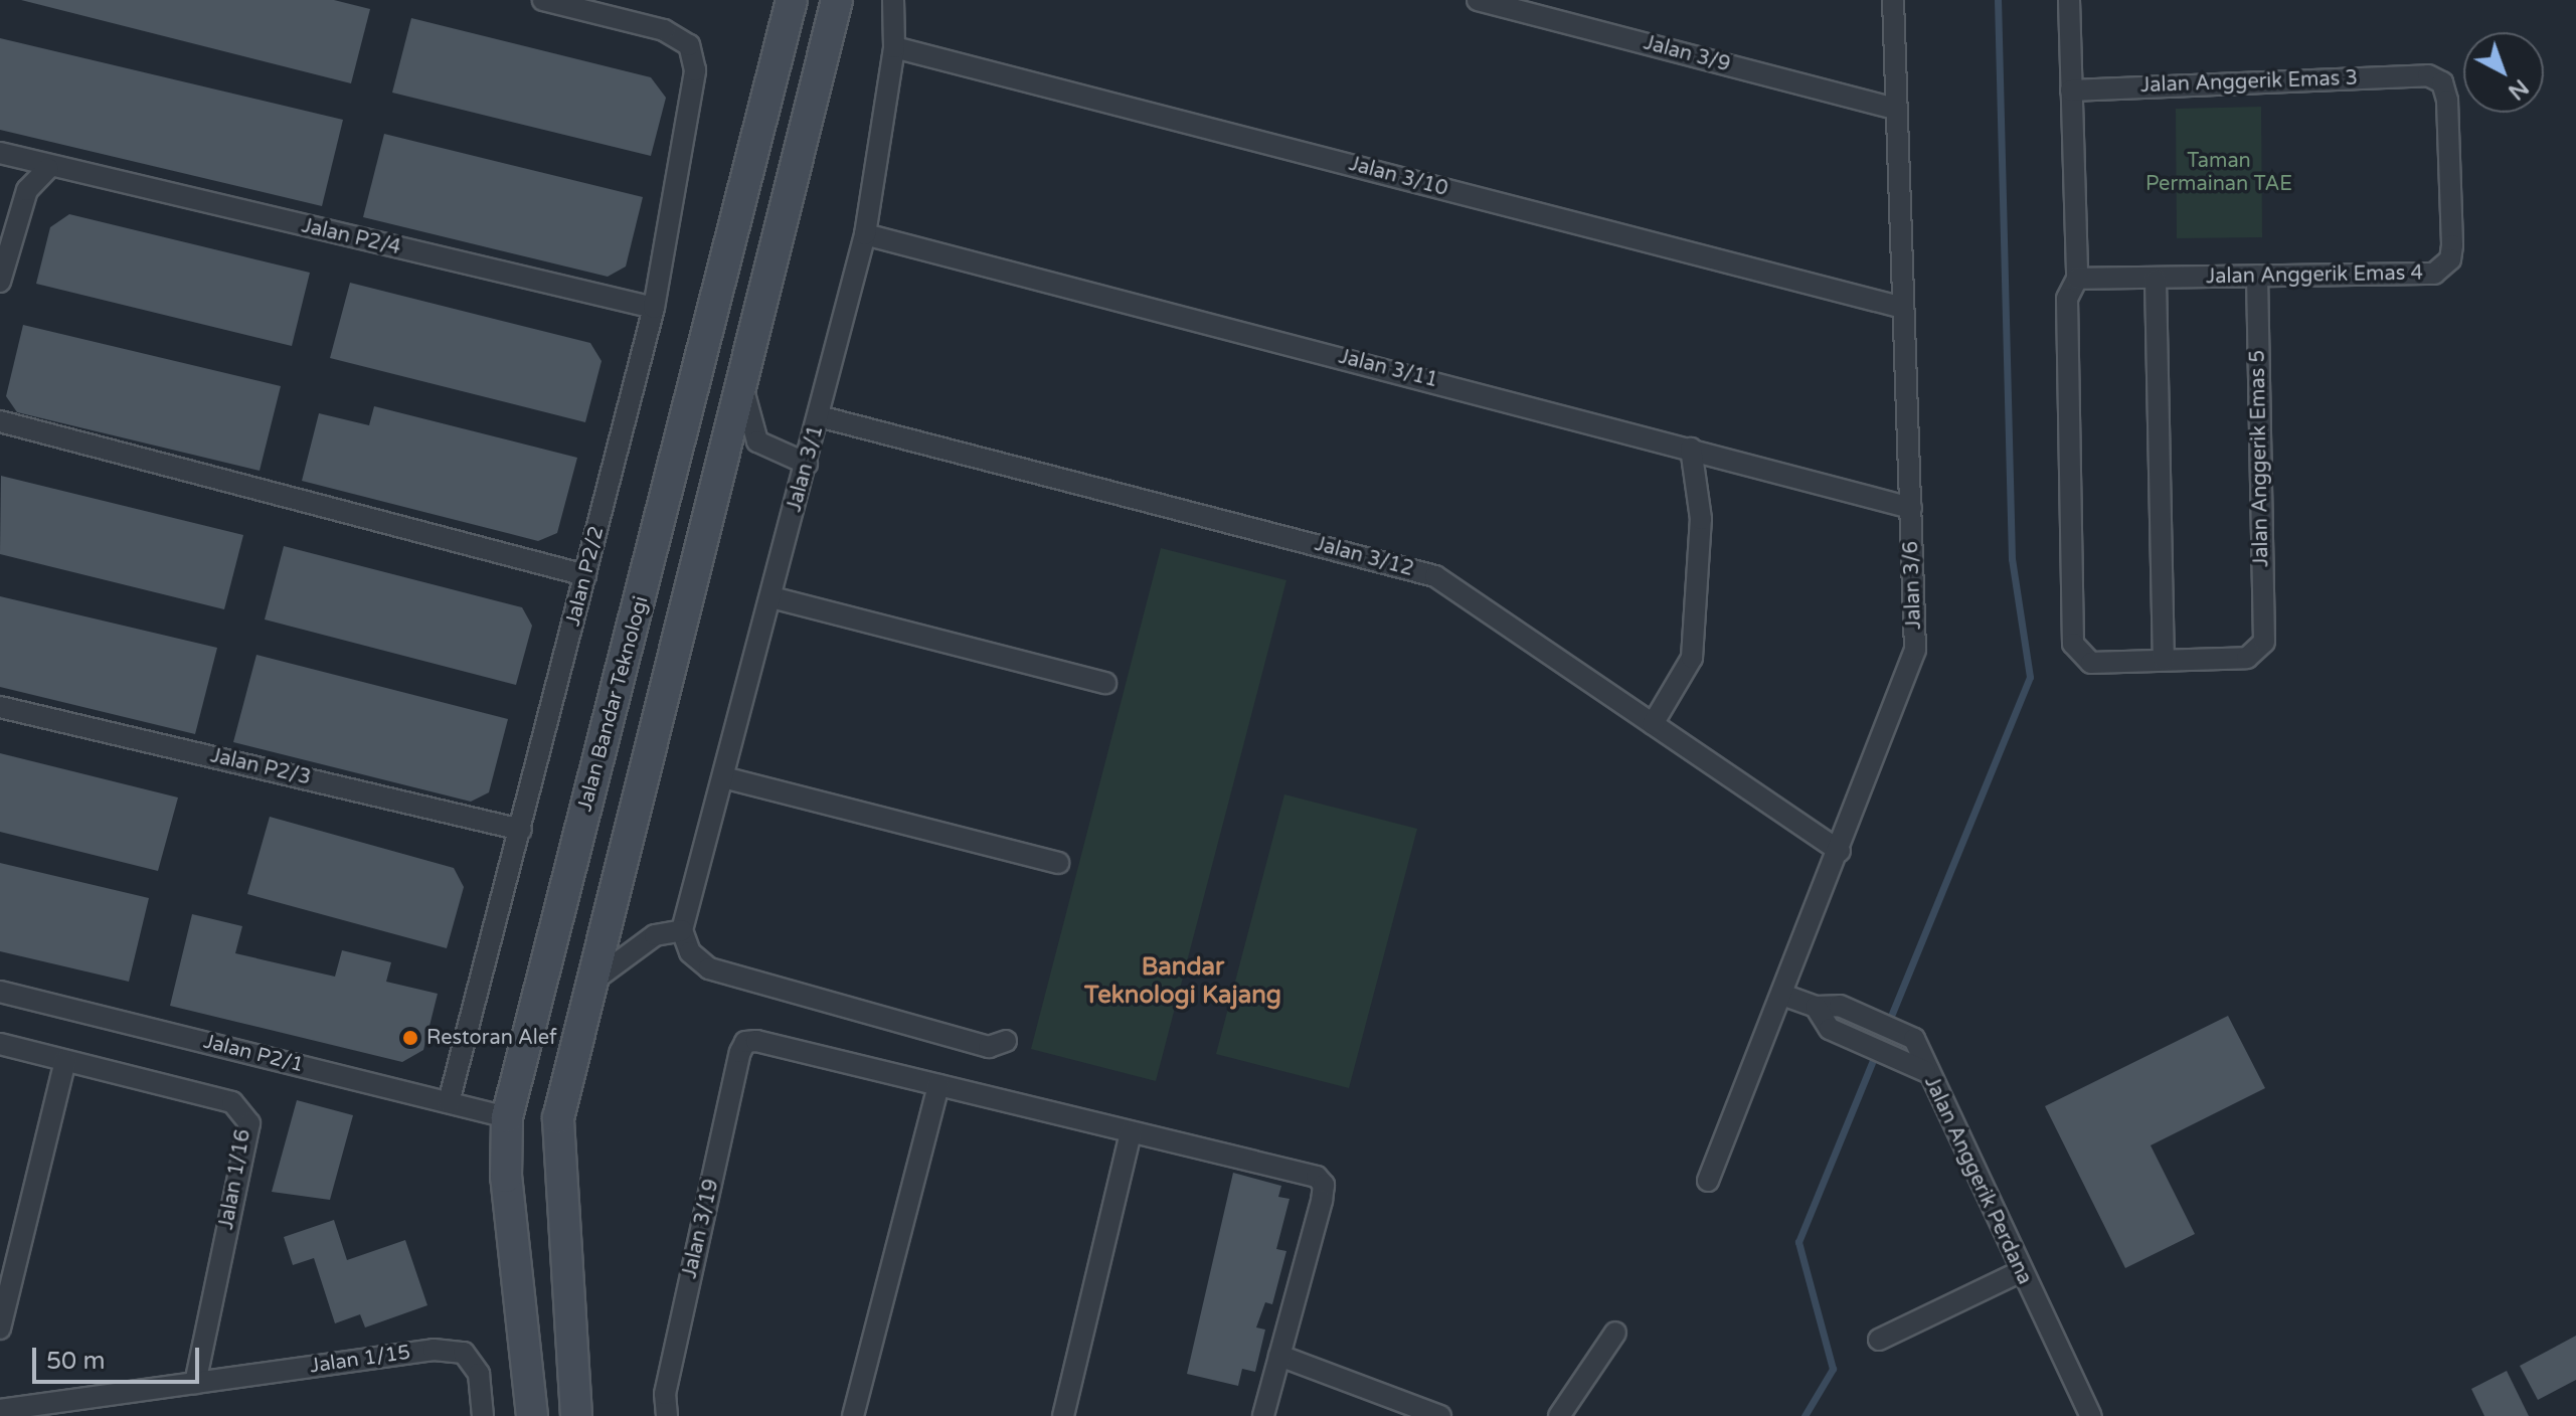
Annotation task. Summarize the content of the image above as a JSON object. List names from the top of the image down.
{
  "streets": {
    "street": [
      "Jalan 3/9",
      "Jalan Anggerik Emas 3",
      "Jalan 3/10",
      "Jalan P2/4",
      "Jalan Anggerik Emas 4",
      "Jalan 3/11",
      "Jalan Anggerik Emas 5",
      "Jalan 3/1",
      "Jalan 3/12",
      "Jalan P2/2",
      "Jalan 3/6",
      "Jalan Bandar Teknologi",
      "Jalan P2/3",
      "Jalan P2/1",
      "Jalan 1/16",
      "Jalan Anggerik Perdana",
      "Jalan 3/19",
      "Jalan 1/15"
    ]
  },
  "crossings": [
    ["Jalan 3/9", "Jalan 3/6"],
    ["Jalan Anggerik Emas 3", "Jalan Anggerik Emas 4"],
    ["Jalan 3/10", "Jalan 3/1"],
    ["Jalan 3/10", "Jalan 3/6"],
    ["Jalan P2/4", "Jalan P2/2"],
    ["Jalan Anggerik Emas 4", "Jalan Anggerik Emas 5"],
    ["Jalan 3/11", "Jalan 3/1"],
    ["Jalan 3/11", "Jalan 3/6"],
    ["Jalan 3/1", "Jalan 3/12"],
    ["Jalan 3/12", "Jalan 3/6"],
    ["Jalan P2/2", "Jalan P2/3"],
    ["Jalan P2/2", "Jalan P2/1"],
    ["Jalan 3/6", "Jalan Anggerik Perdana"],
    ["Jalan Bandar Teknologi", "Jalan P2/1"],
    ["Jalan 1/16", "Jalan 1/15"]
  ],
  "districts": ["Bandar Teknologi Kajang"],
  "parks": ["Taman Permainan TAE"],
  "places": ["Restoran Alef"],
  "scale_bar": "50 m",
  "north": "bottom right"
}
